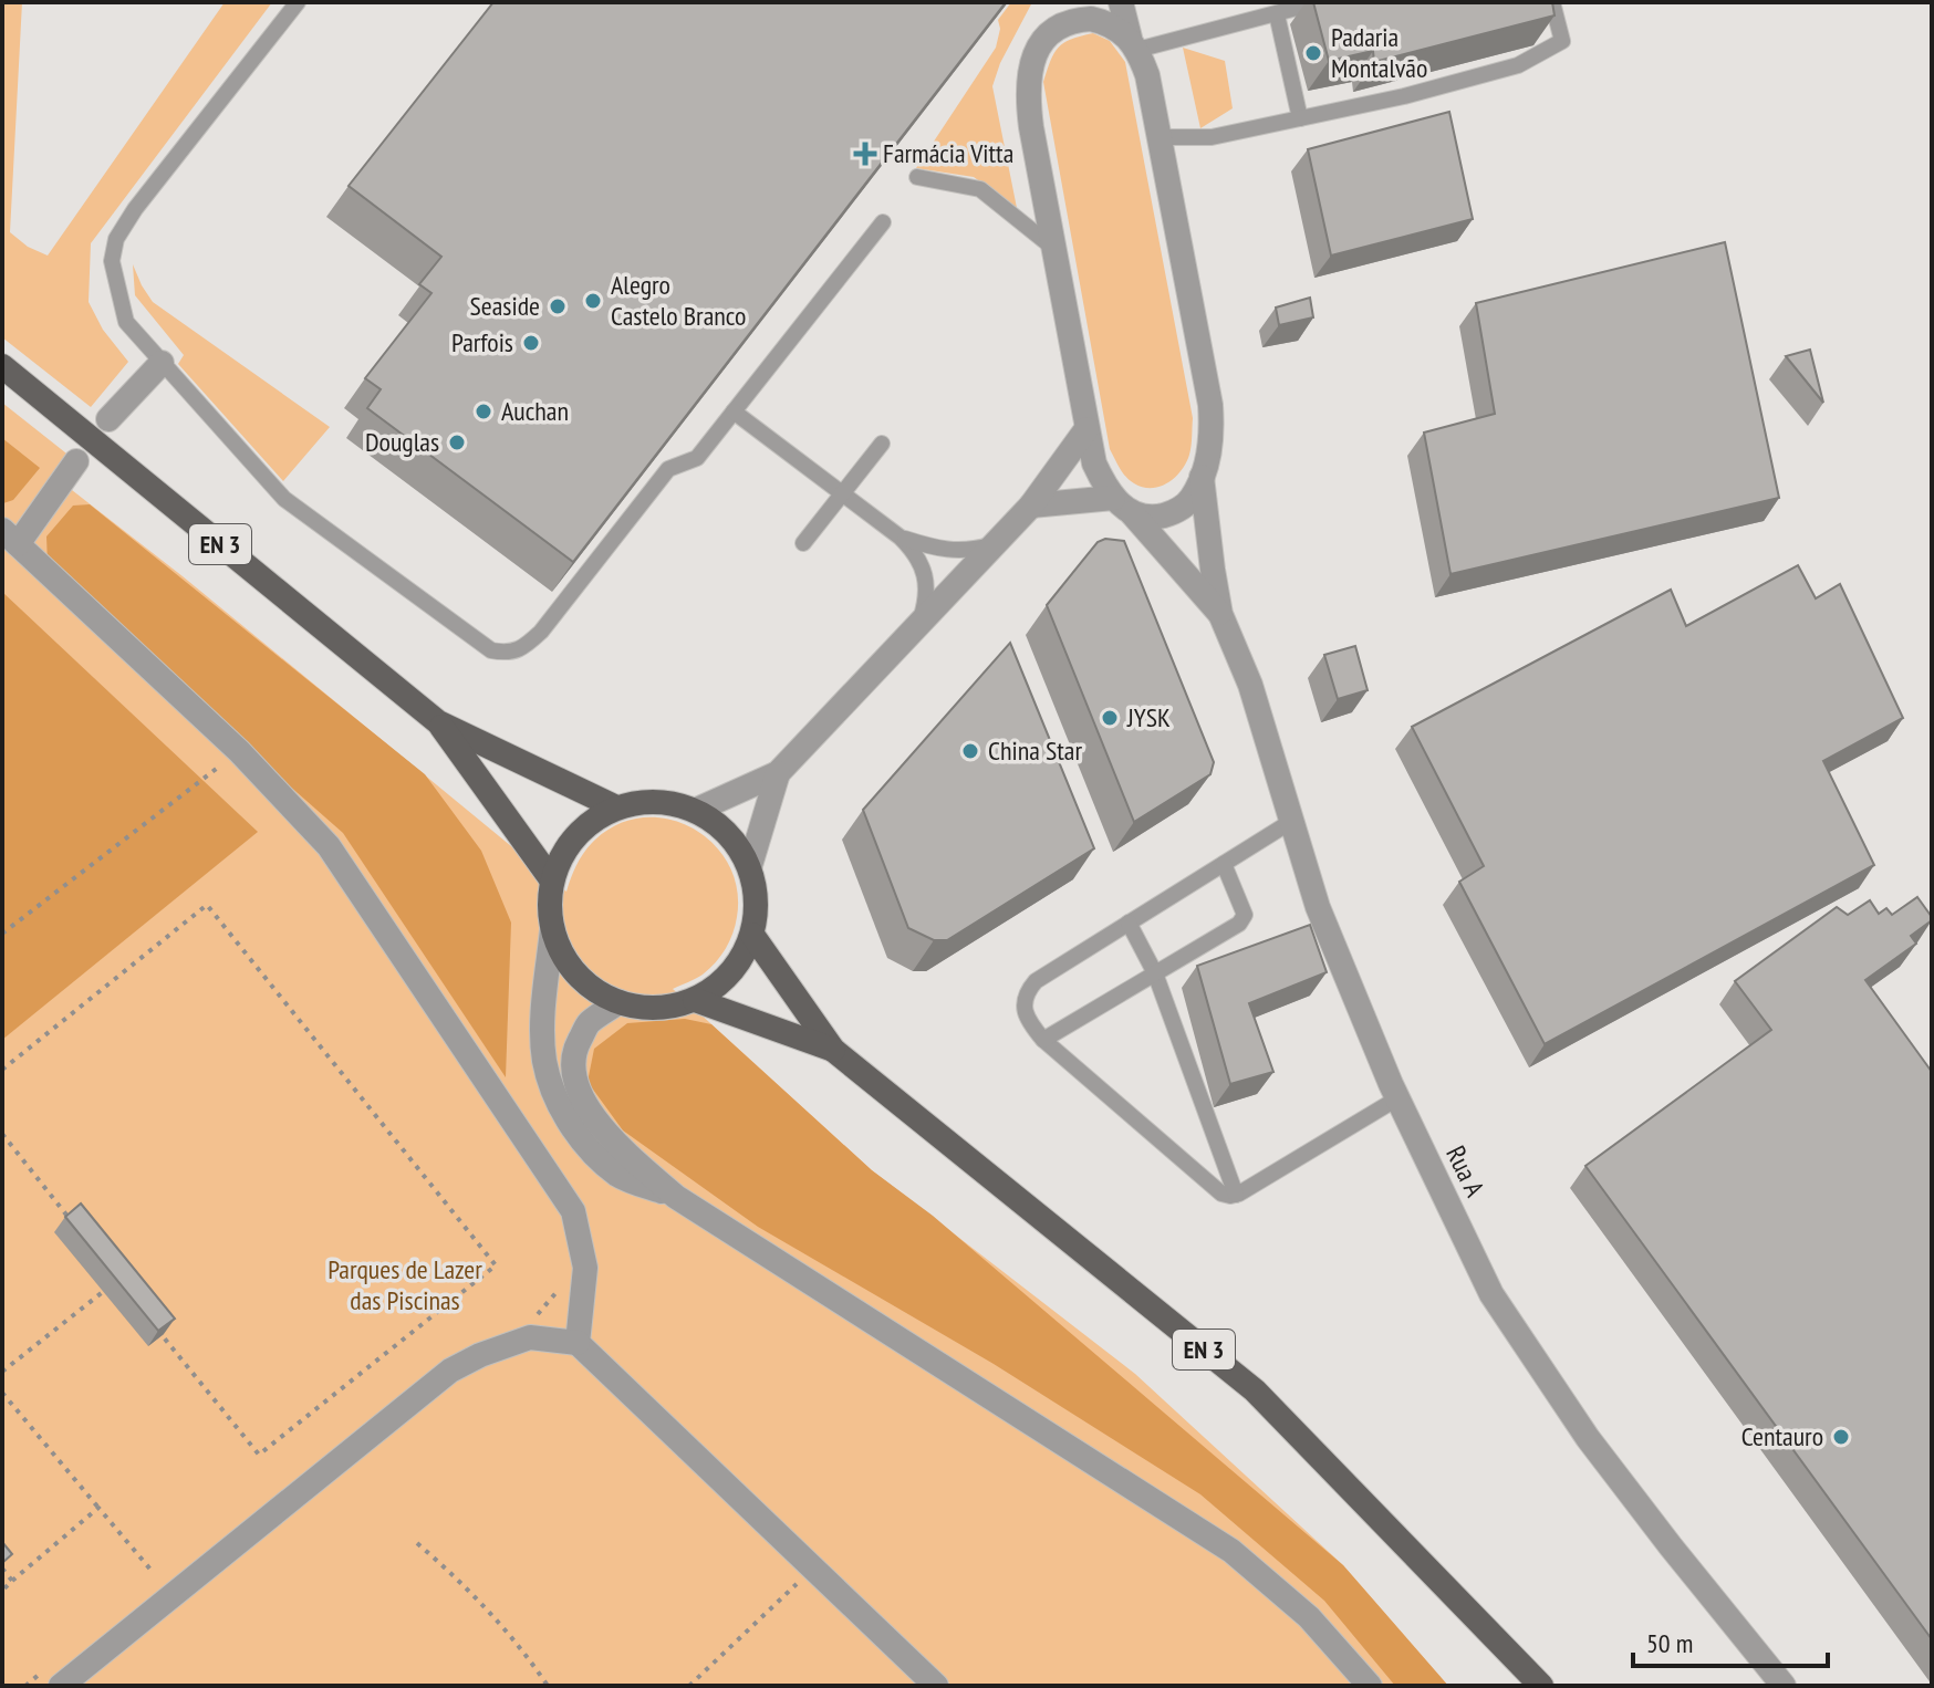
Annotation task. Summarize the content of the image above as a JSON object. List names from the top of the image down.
{
  "streets": {
    "main road": ["EN 3"],
    "street": ["Rua A"]
  },
  "parks": ["Parques de Lazer das Piscinas"],
  "places": {
    "other": [
      "Padaria Montalvão",
      "Alegro Castelo Branco",
      "Seaside",
      "Parfois",
      "Auchan",
      "Douglas",
      "JYSK",
      "China Star",
      "Centauro"
    ],
    "health": ["Farmácia Vitta"]
  },
  "scale_bar": "50 m"
}
